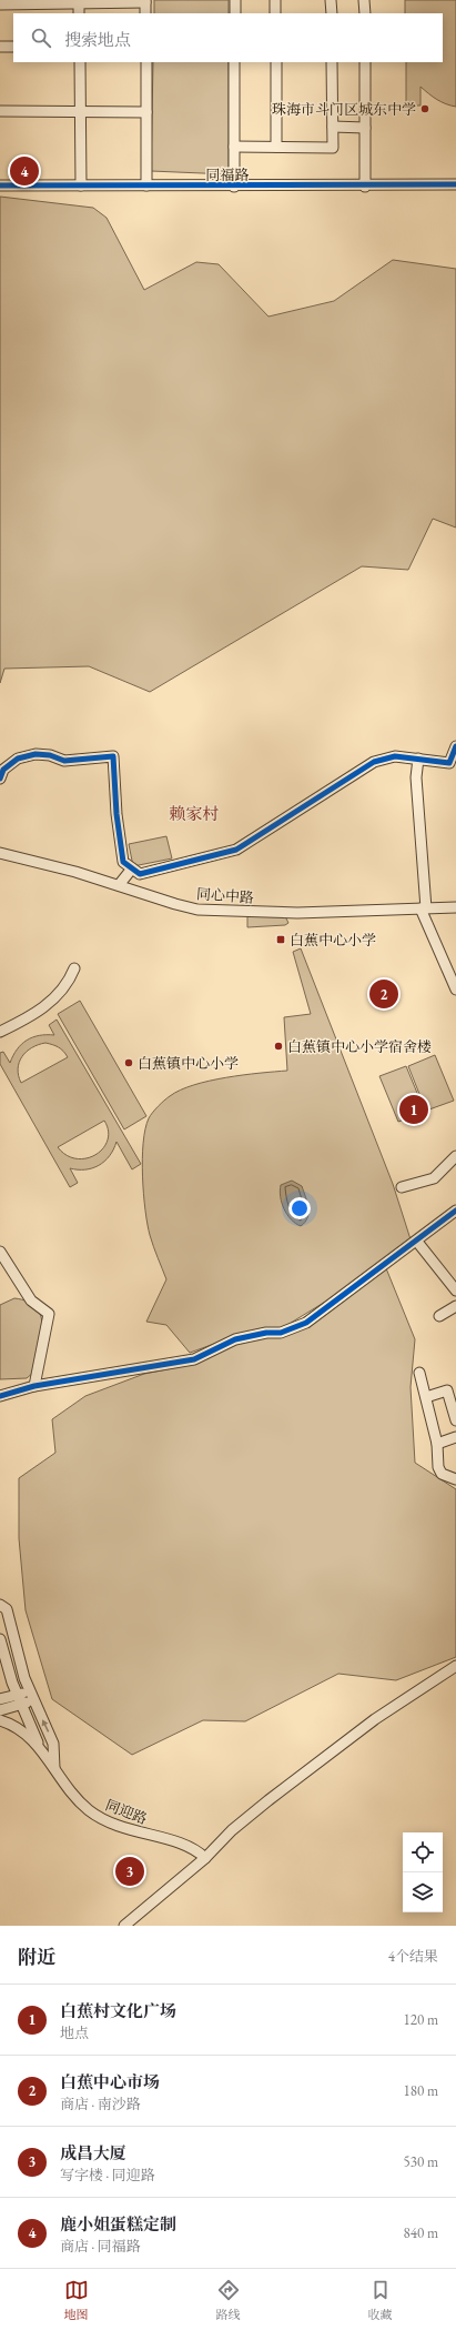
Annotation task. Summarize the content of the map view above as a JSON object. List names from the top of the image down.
{
  "streets": {
    "street": ["同福路", "同心中路", "同迎路"]
  },
  "districts": ["赖家村"],
  "places": {
    "other": ["珠海市斗门区城东中学", "白蕉镇中心小学宿舍楼", "白蕉镇中心小学"],
    "transit": ["白蕉中心小学"]
  },
  "page": {
    "search": "搜索地点",
    "pins": [
      "4",
      "2",
      "1",
      "3"
    ],
    "heading": ["附近", "4个结果"],
    "list": [
      {
        "mark": "1",
        "name": "白蕉村文化广场",
        "note": "地点",
        "value": "120 m"
      },
      {
        "mark": "2",
        "name": "白蕉中心市场",
        "note": "商店 · 南沙路",
        "value": "180 m"
      },
      {
        "mark": "3",
        "name": "成昌大厦",
        "note": "写字楼 · 同迎路",
        "value": "530 m"
      },
      {
        "mark": "4",
        "name": "鹿小姐蛋糕定制",
        "note": "商店 · 同福路",
        "value": "840 m"
      }
    ],
    "nav": ["地图", "路线", "收藏"]
  }
}
